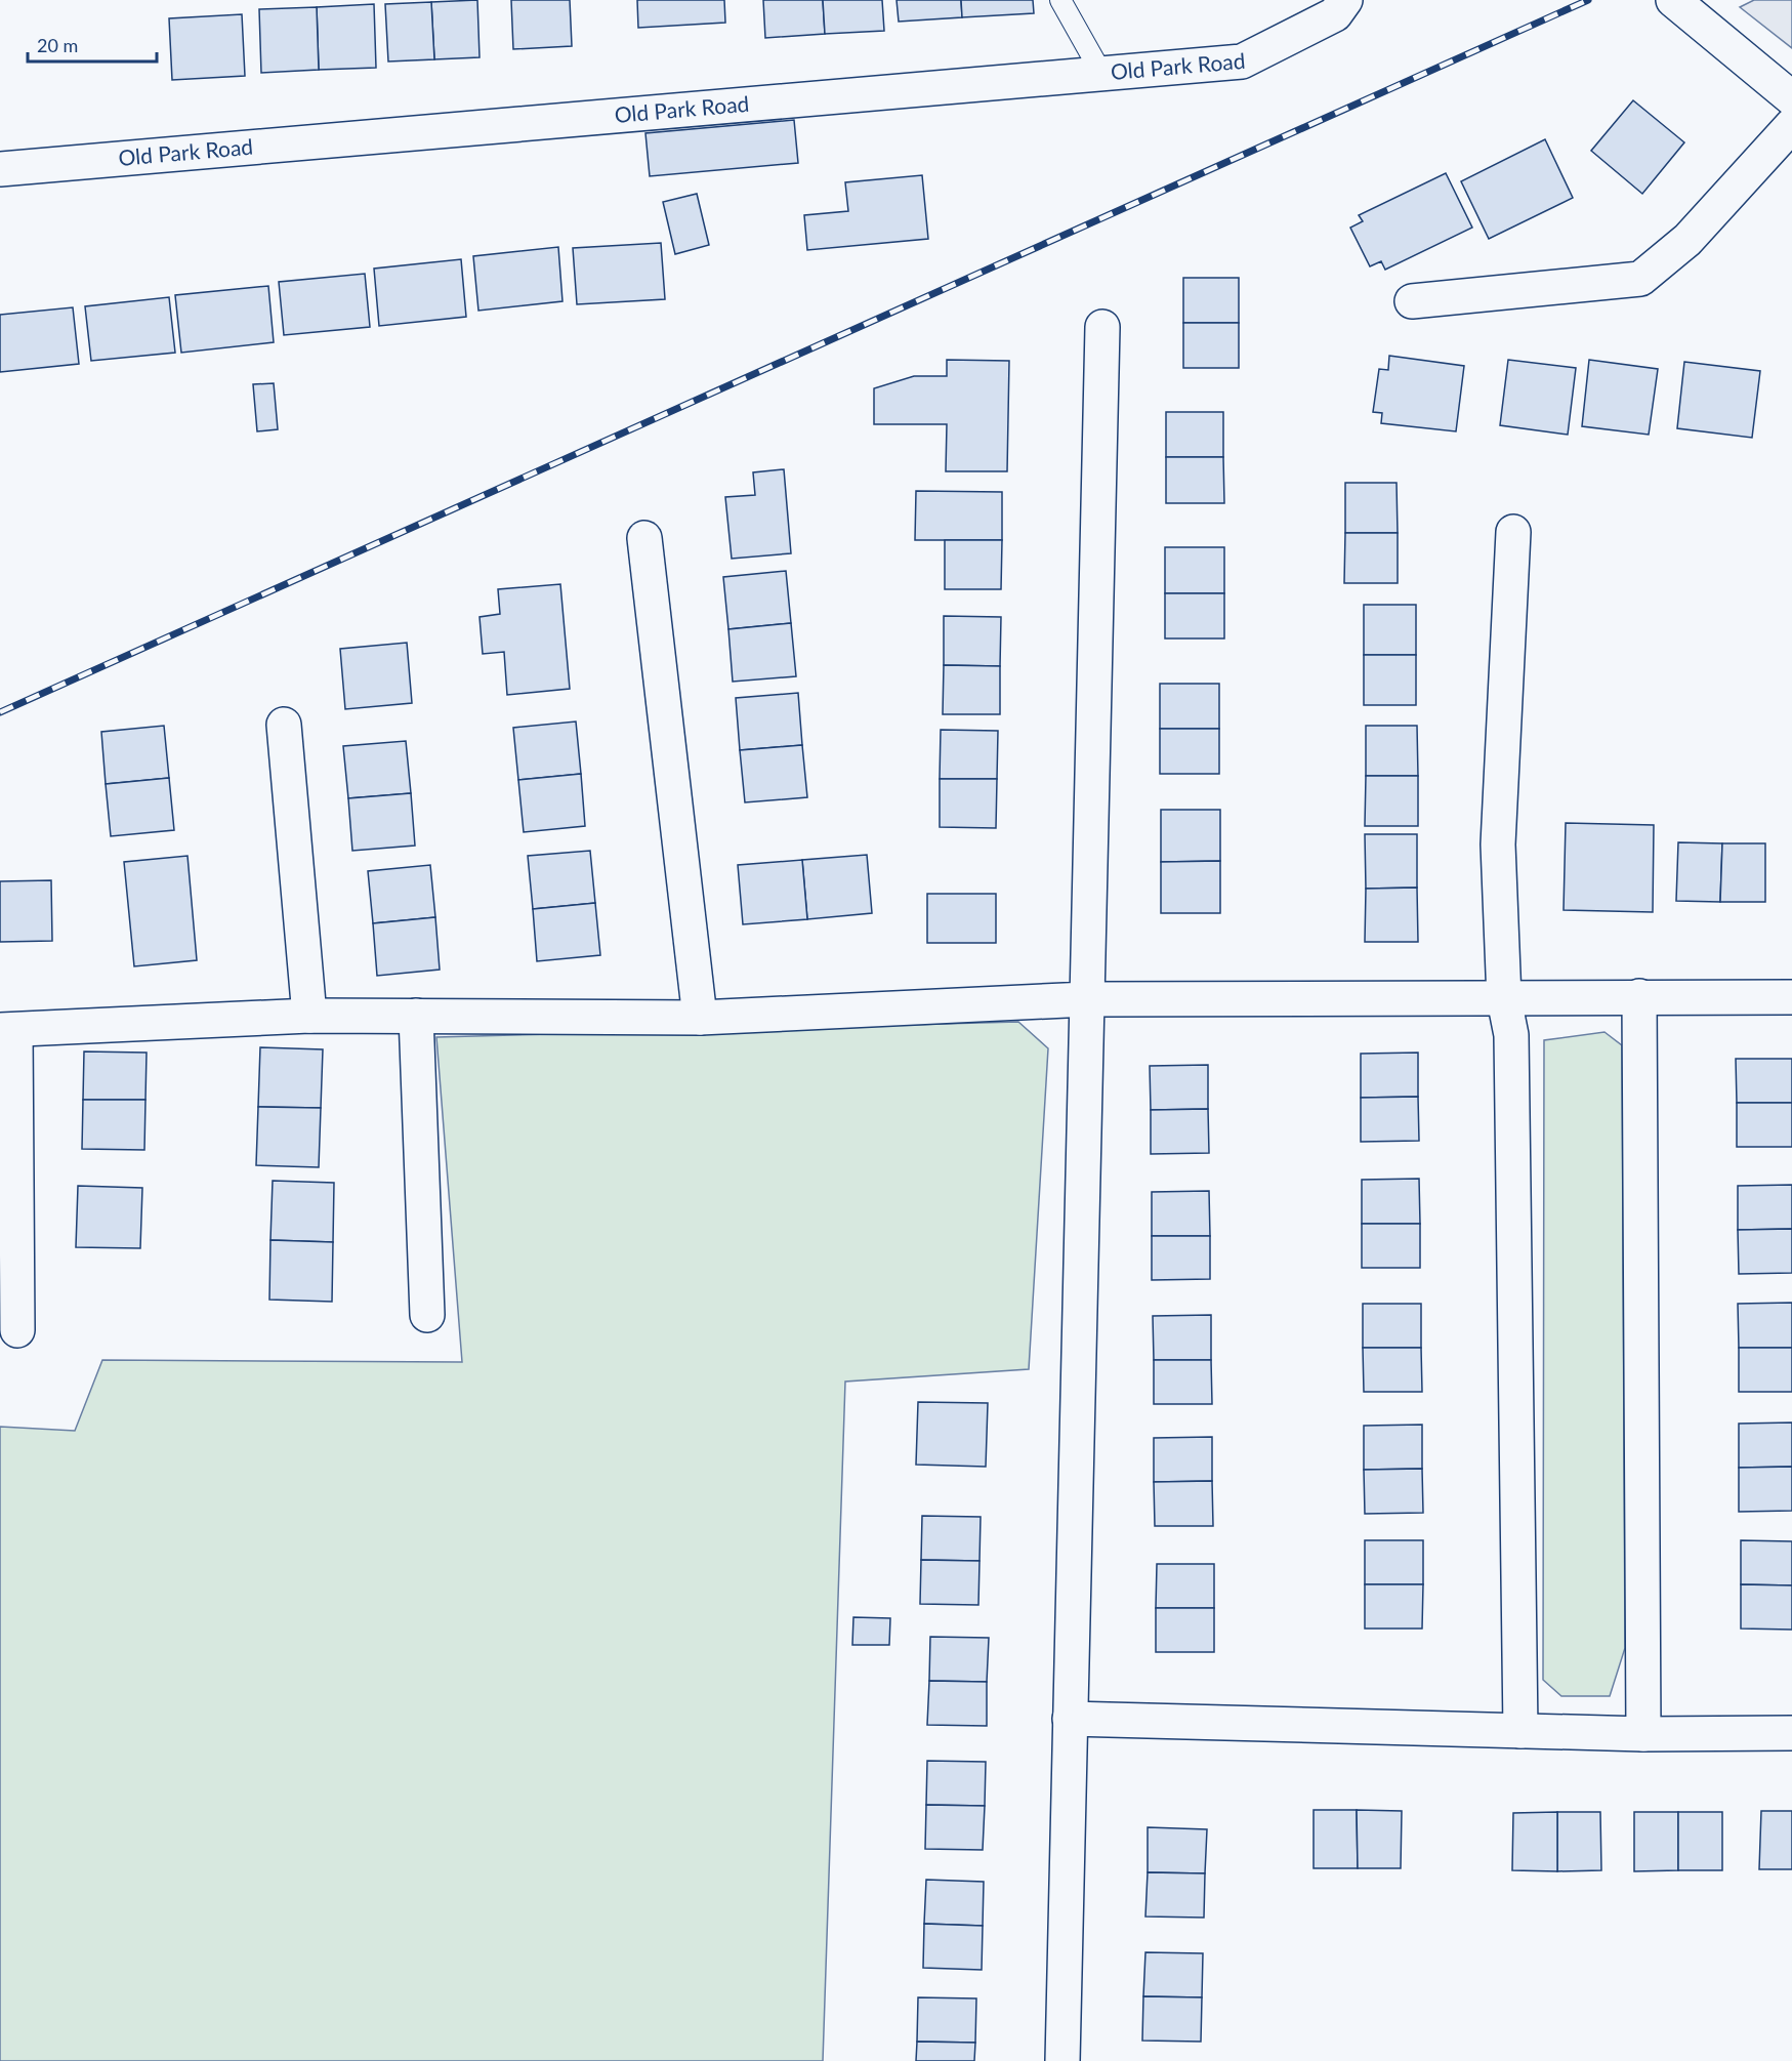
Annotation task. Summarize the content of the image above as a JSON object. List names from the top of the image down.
{
  "streets": {
    "street": ["Old Park Road"]
  },
  "scale_bar": "20 m"
}
